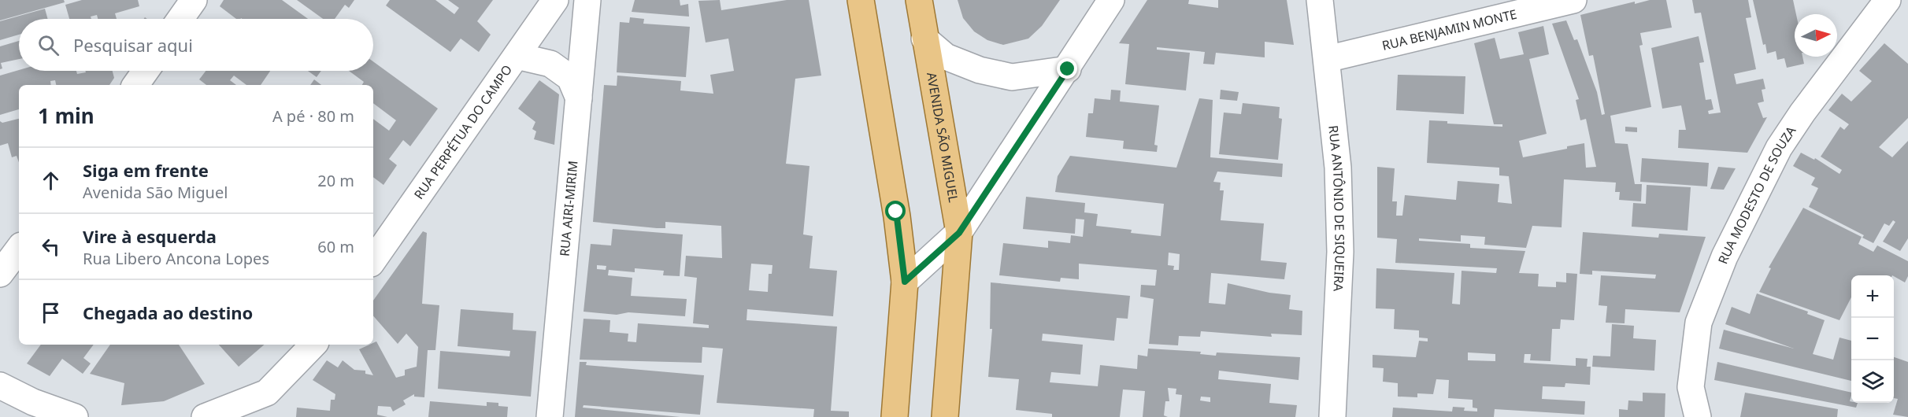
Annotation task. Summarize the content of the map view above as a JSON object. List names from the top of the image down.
{
  "streets": {
    "main road": ["AVENIDA SÃO MIGUEL"],
    "street": [
      "RUA BENJAMIN MONTE",
      "RUA PERPÉTUA DO CAMPO",
      "RUA MODESTO DE SOUZA",
      "RUA AIRI-MIRIM",
      "RUA ANTÔNIO DE SIQUEIRA"
    ]
  },
  "crossings": [
    ["RUA BENJAMIN MONTE", "RUA ANTÔNIO DE SIQUEIRA"]
  ],
  "north": "right",
  "page": {
    "search": "Pesquisar aqui",
    "heading": ["1 min", "A pé · 80 m"],
    "list": [
      ["Siga em frente", "Avenida São Miguel", "20 m"],
      ["Vire à esquerda", "Rua Libero Ancona Lopes", "60 m"],
      "Chegada ao destino"
    ],
    "map_buttons": ["+", "−"]
  }
}
